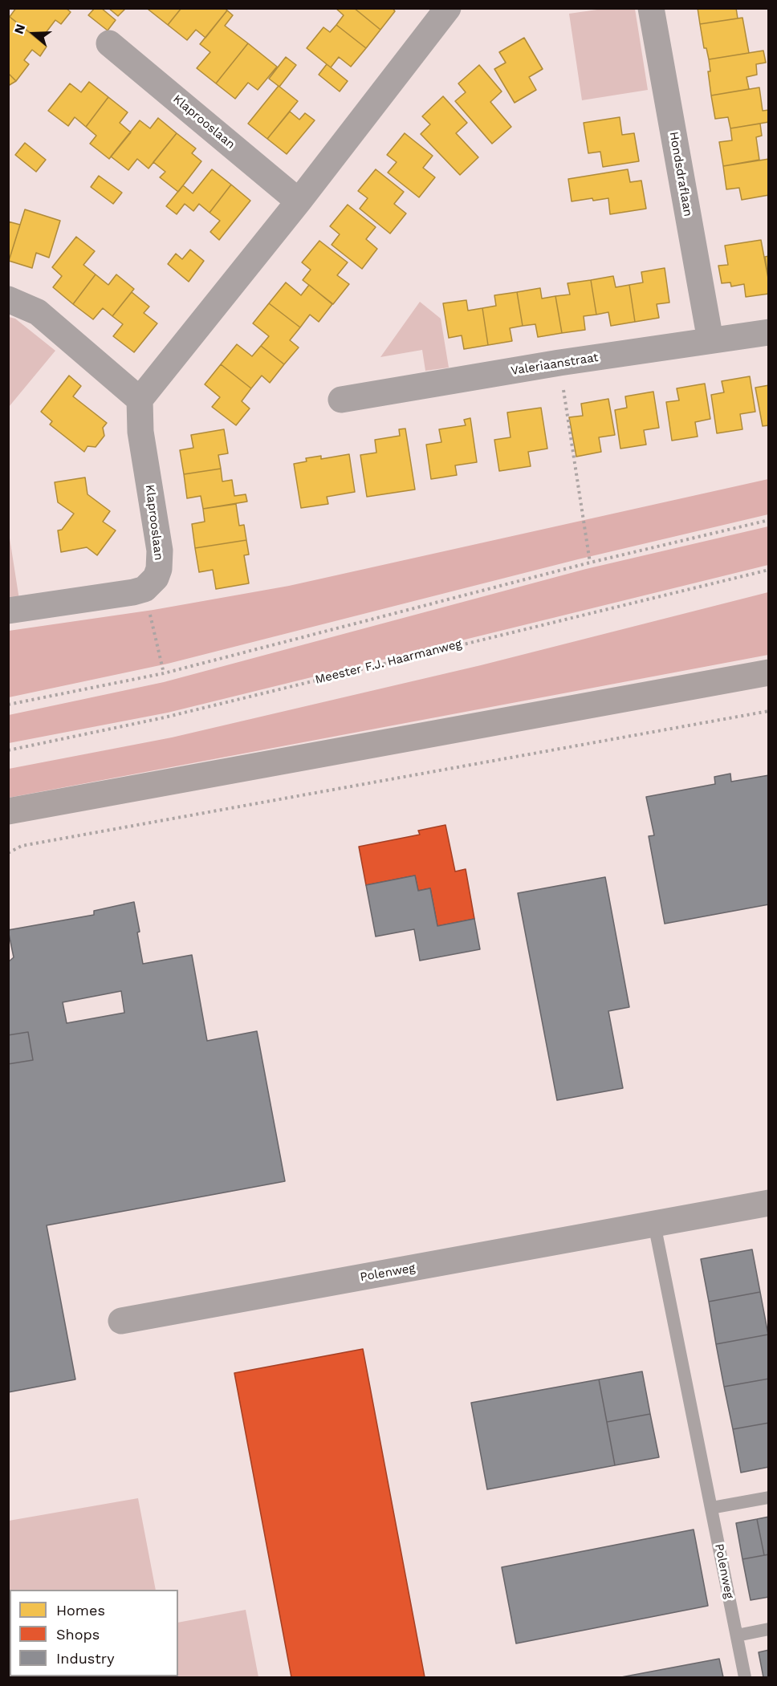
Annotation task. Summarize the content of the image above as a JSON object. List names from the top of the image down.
{
  "streets": {
    "street": [
      "Klaprooslaan",
      "Hondsdraflaan",
      "Valeriaanstraat",
      "Polenweg"
    ],
    "path": ["Meester F.J. Haarmanweg"]
  },
  "crossings": [
    ["Hondsdraflaan", "Valeriaanstraat"]
  ],
  "legend": ["Homes", "Shops", "Industry"],
  "north": "left"
}
